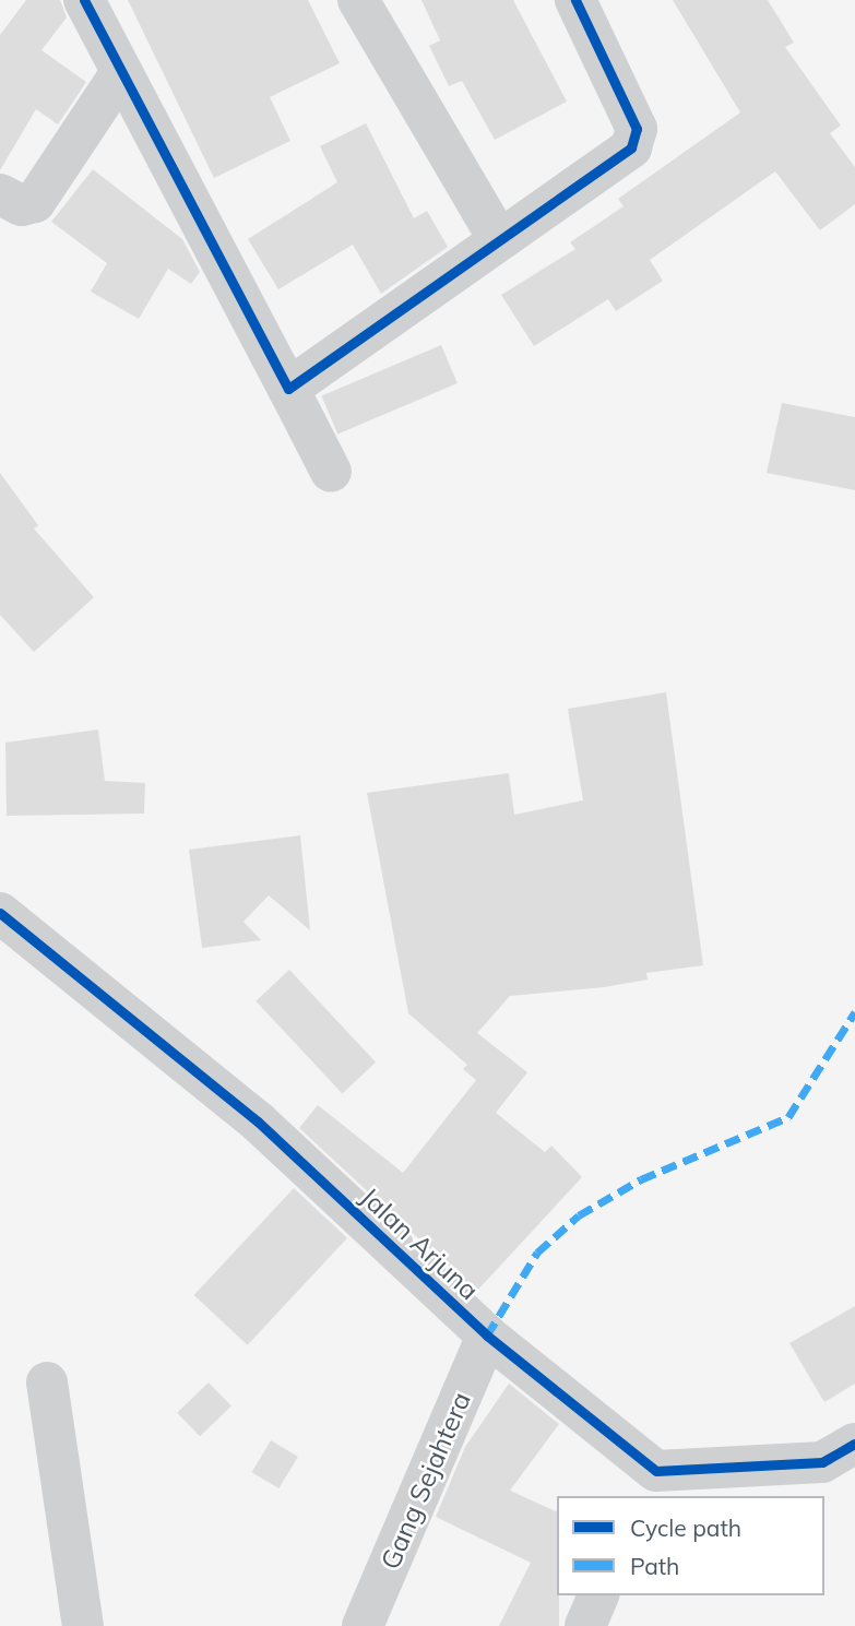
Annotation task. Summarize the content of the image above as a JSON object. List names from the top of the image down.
{
  "streets": {
    "street": ["Jalan Arjuna", "Gang Sejahtera"]
  },
  "crossings": [
    ["Jalan Arjuna", "Gang Sejahtera"]
  ],
  "legend": ["Cycle path", "Path"]
}
